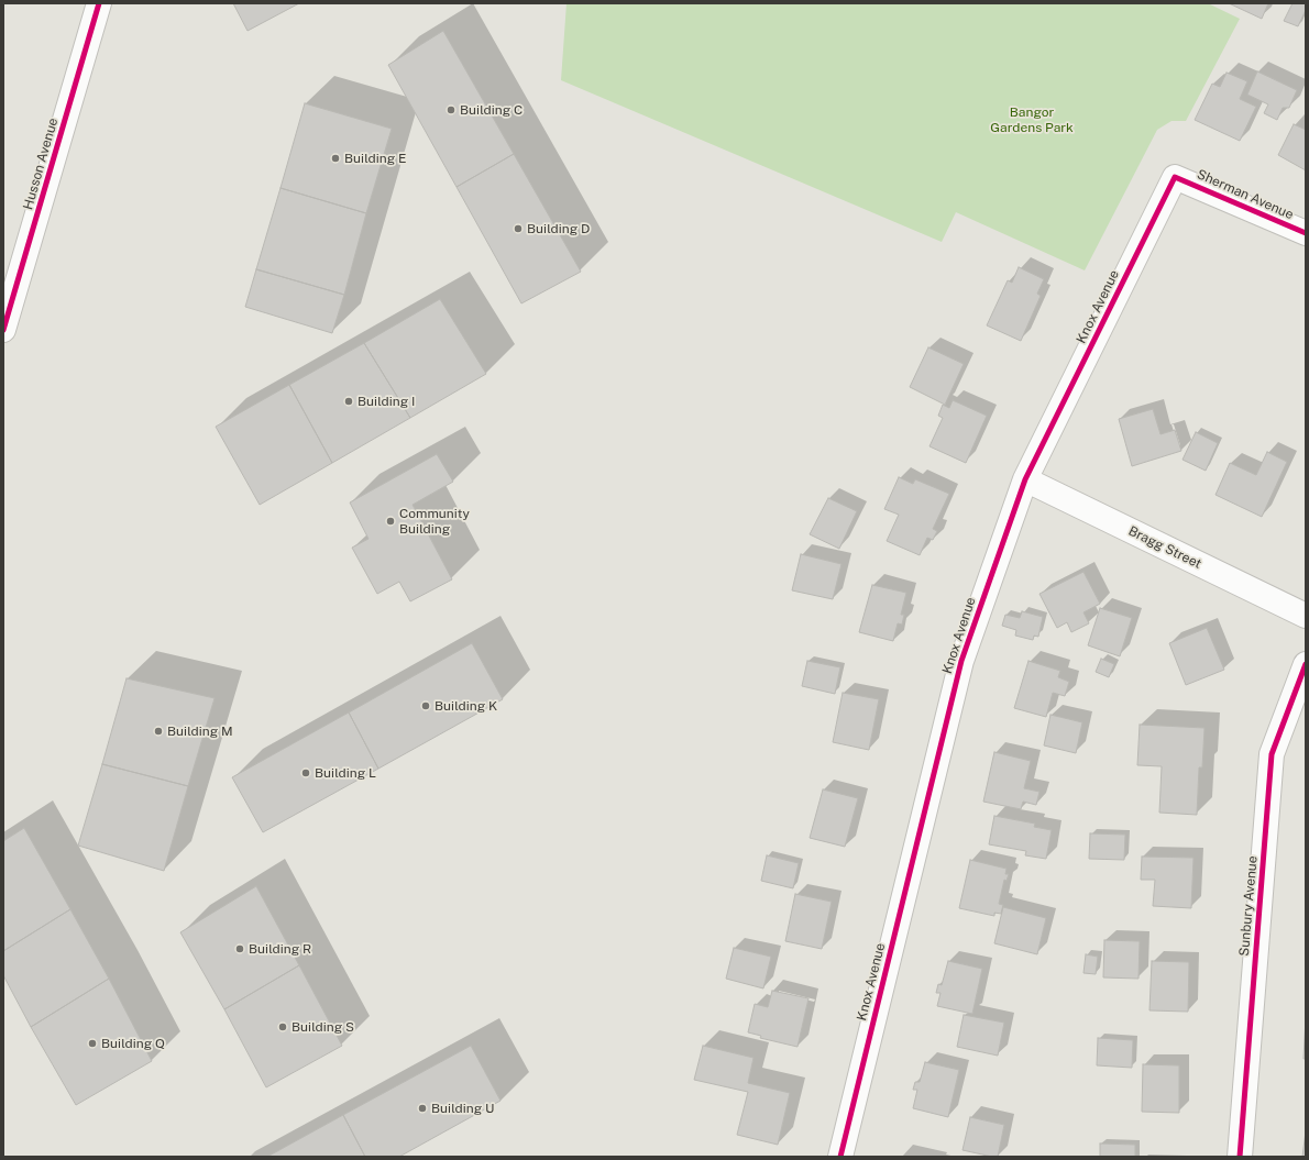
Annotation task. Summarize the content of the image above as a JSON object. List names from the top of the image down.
{
  "streets": {
    "street": [
      "Husson Avenue",
      "Sherman Avenue",
      "Knox Avenue",
      "Bragg Street",
      "Sunbury Avenue"
    ]
  },
  "crossings": [
    ["Sherman Avenue", "Knox Avenue"],
    ["Knox Avenue", "Bragg Street"]
  ],
  "parks": ["Bangor Gardens Park"],
  "places": [
    "Building C",
    "Building E",
    "Building D",
    "Building I",
    "Community Building",
    "Building K",
    "Building M",
    "Building L",
    "Building R",
    "Building S",
    "Building Q",
    "Building U"
  ]
}
